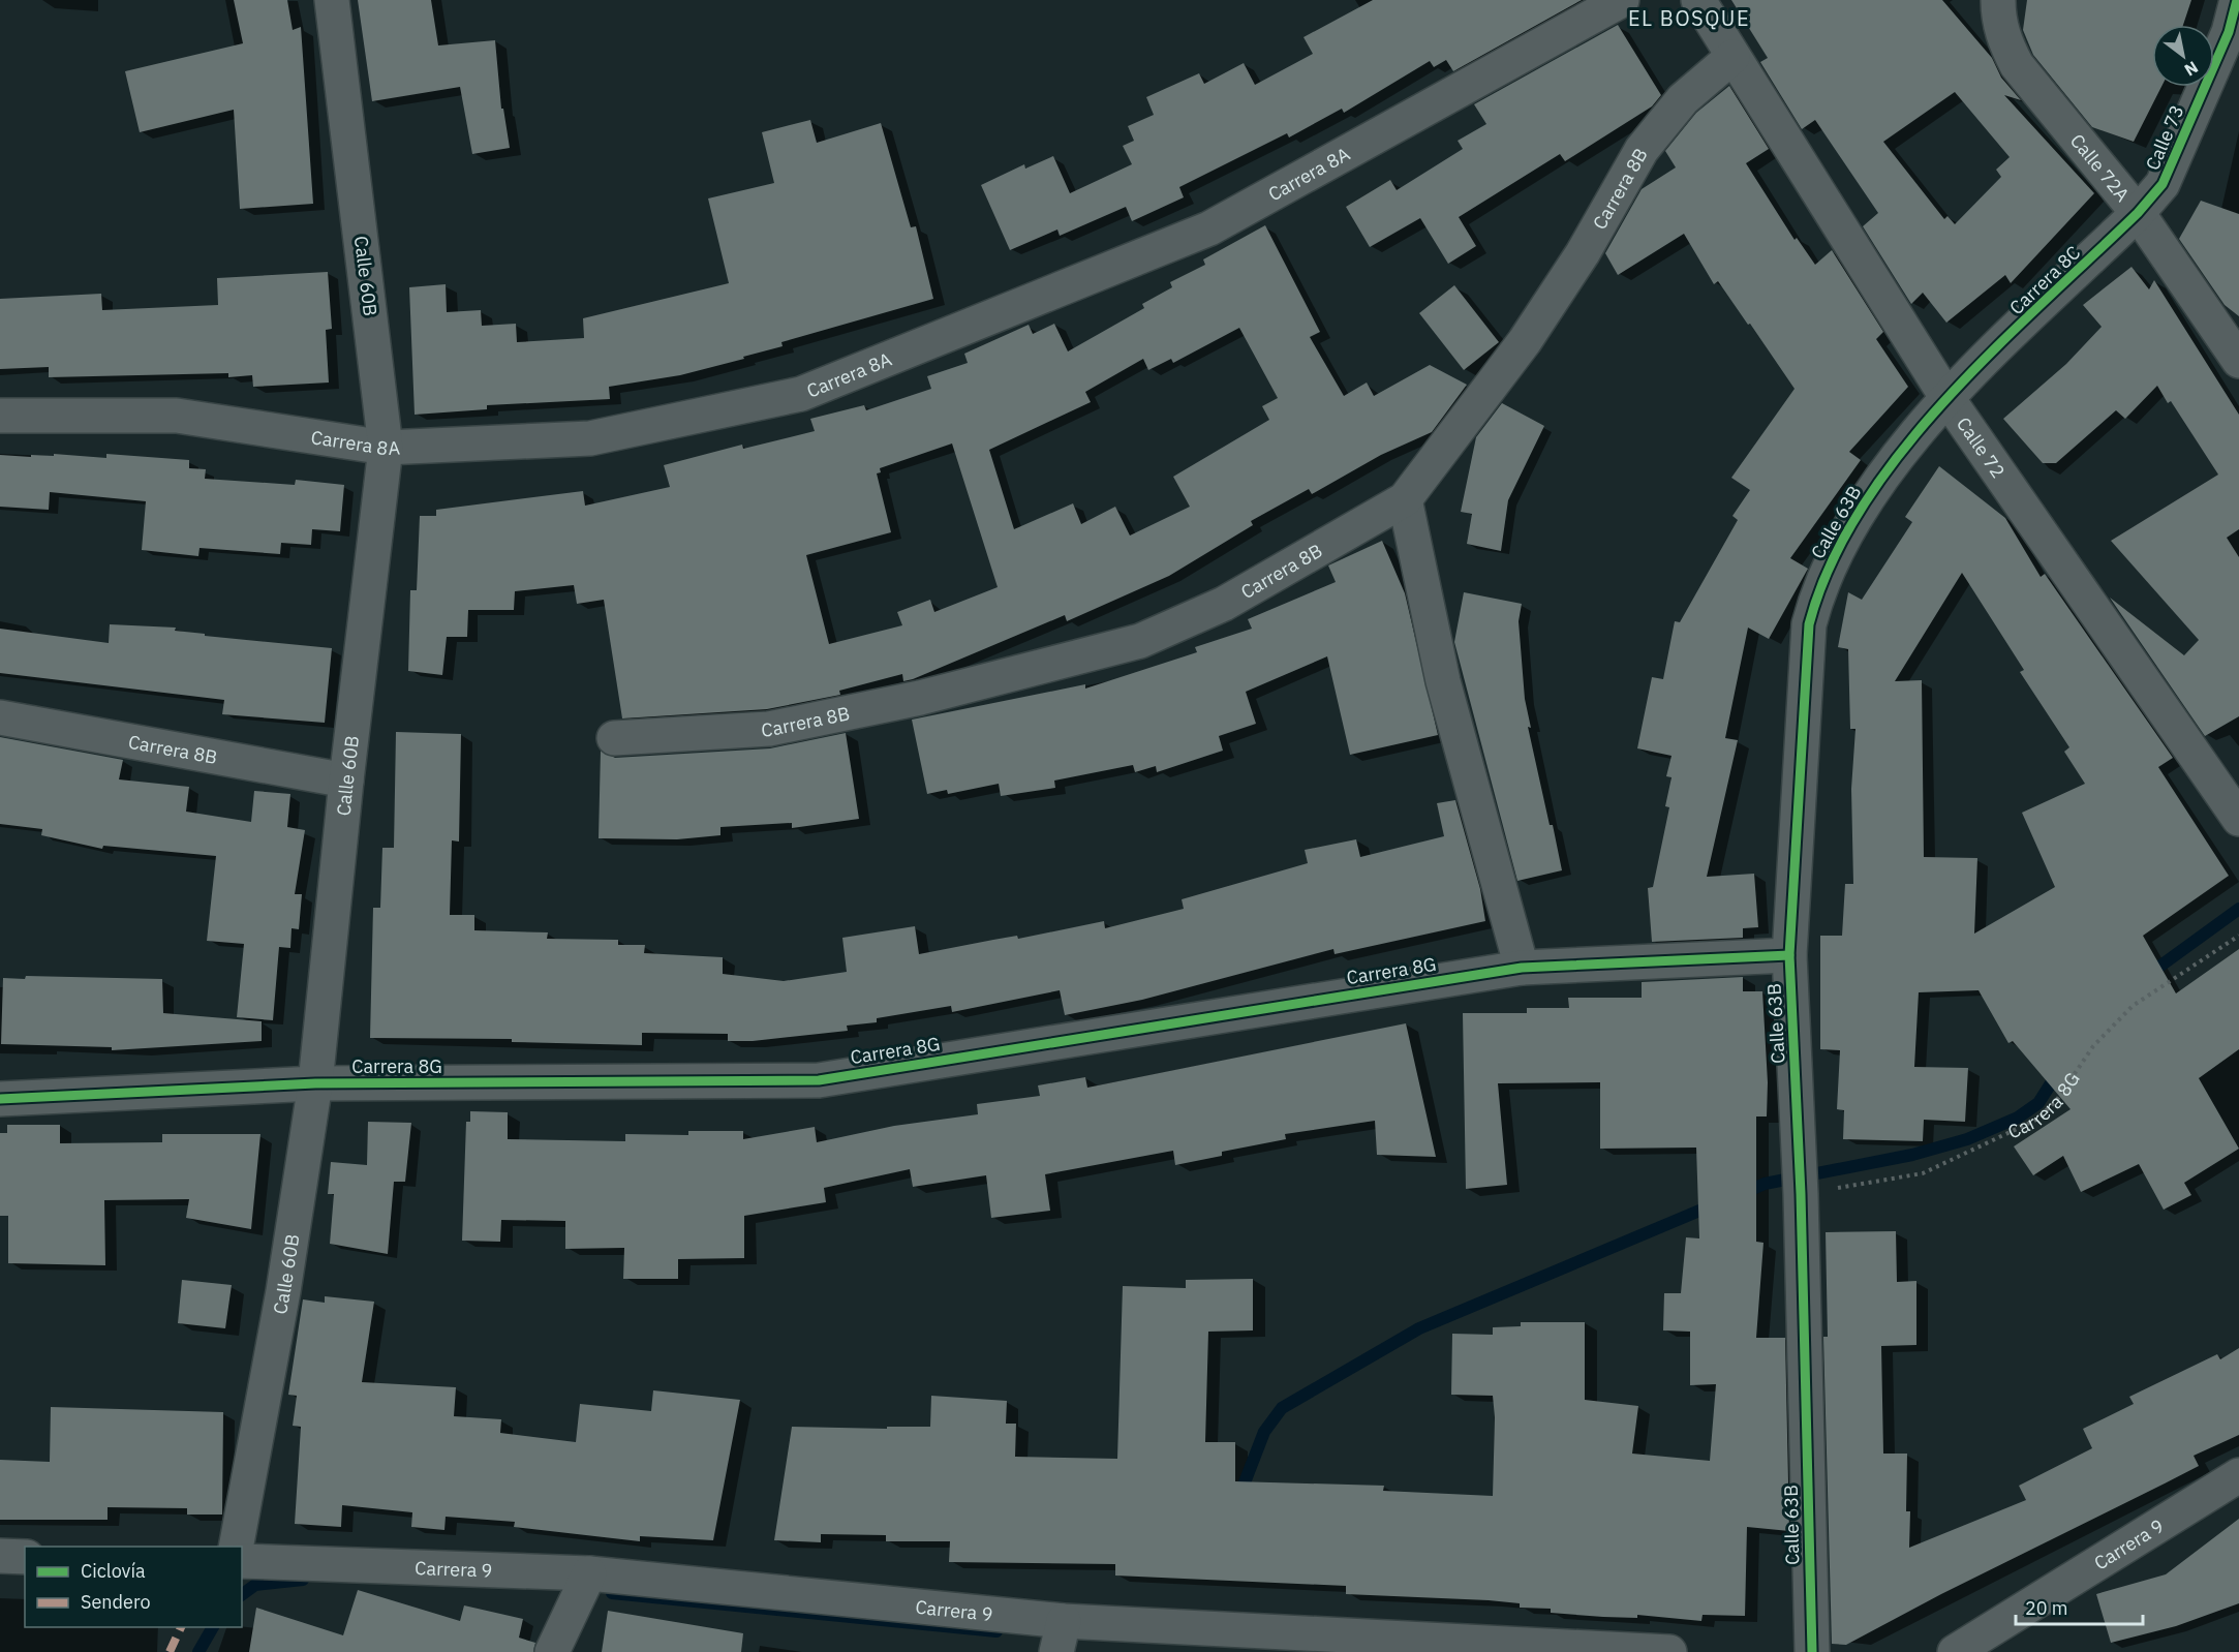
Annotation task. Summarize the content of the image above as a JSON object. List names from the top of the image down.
{
  "streets": {
    "street": [
      "Calle 73",
      "Calle 72A",
      "Carrera 8A",
      "Carrera 8B",
      "Calle 60B",
      "Carrera 8C",
      "Calle 72",
      "Calle 63B",
      "Carrera 8G",
      "Carrera 9"
    ]
  },
  "crossings": [
    ["Calle 73", "Carrera 8C"],
    ["Calle 72A", "Carrera 8C"],
    ["Carrera 8A", "Calle 60B"],
    ["Carrera 8B", "Calle 60B"],
    ["Carrera 8B", "Calle 72"],
    ["Calle 60B", "Carrera 8G"],
    ["Carrera 8C", "Calle 72"],
    ["Carrera 8C", "Calle 63B"],
    ["Calle 72", "Calle 63B"],
    ["Calle 63B", "Carrera 8G"]
  ],
  "districts": ["EL BOSQUE"],
  "legend": ["Ciclovía", "Sendero"],
  "scale_bar": "20 m",
  "north": "bottom right"
}
